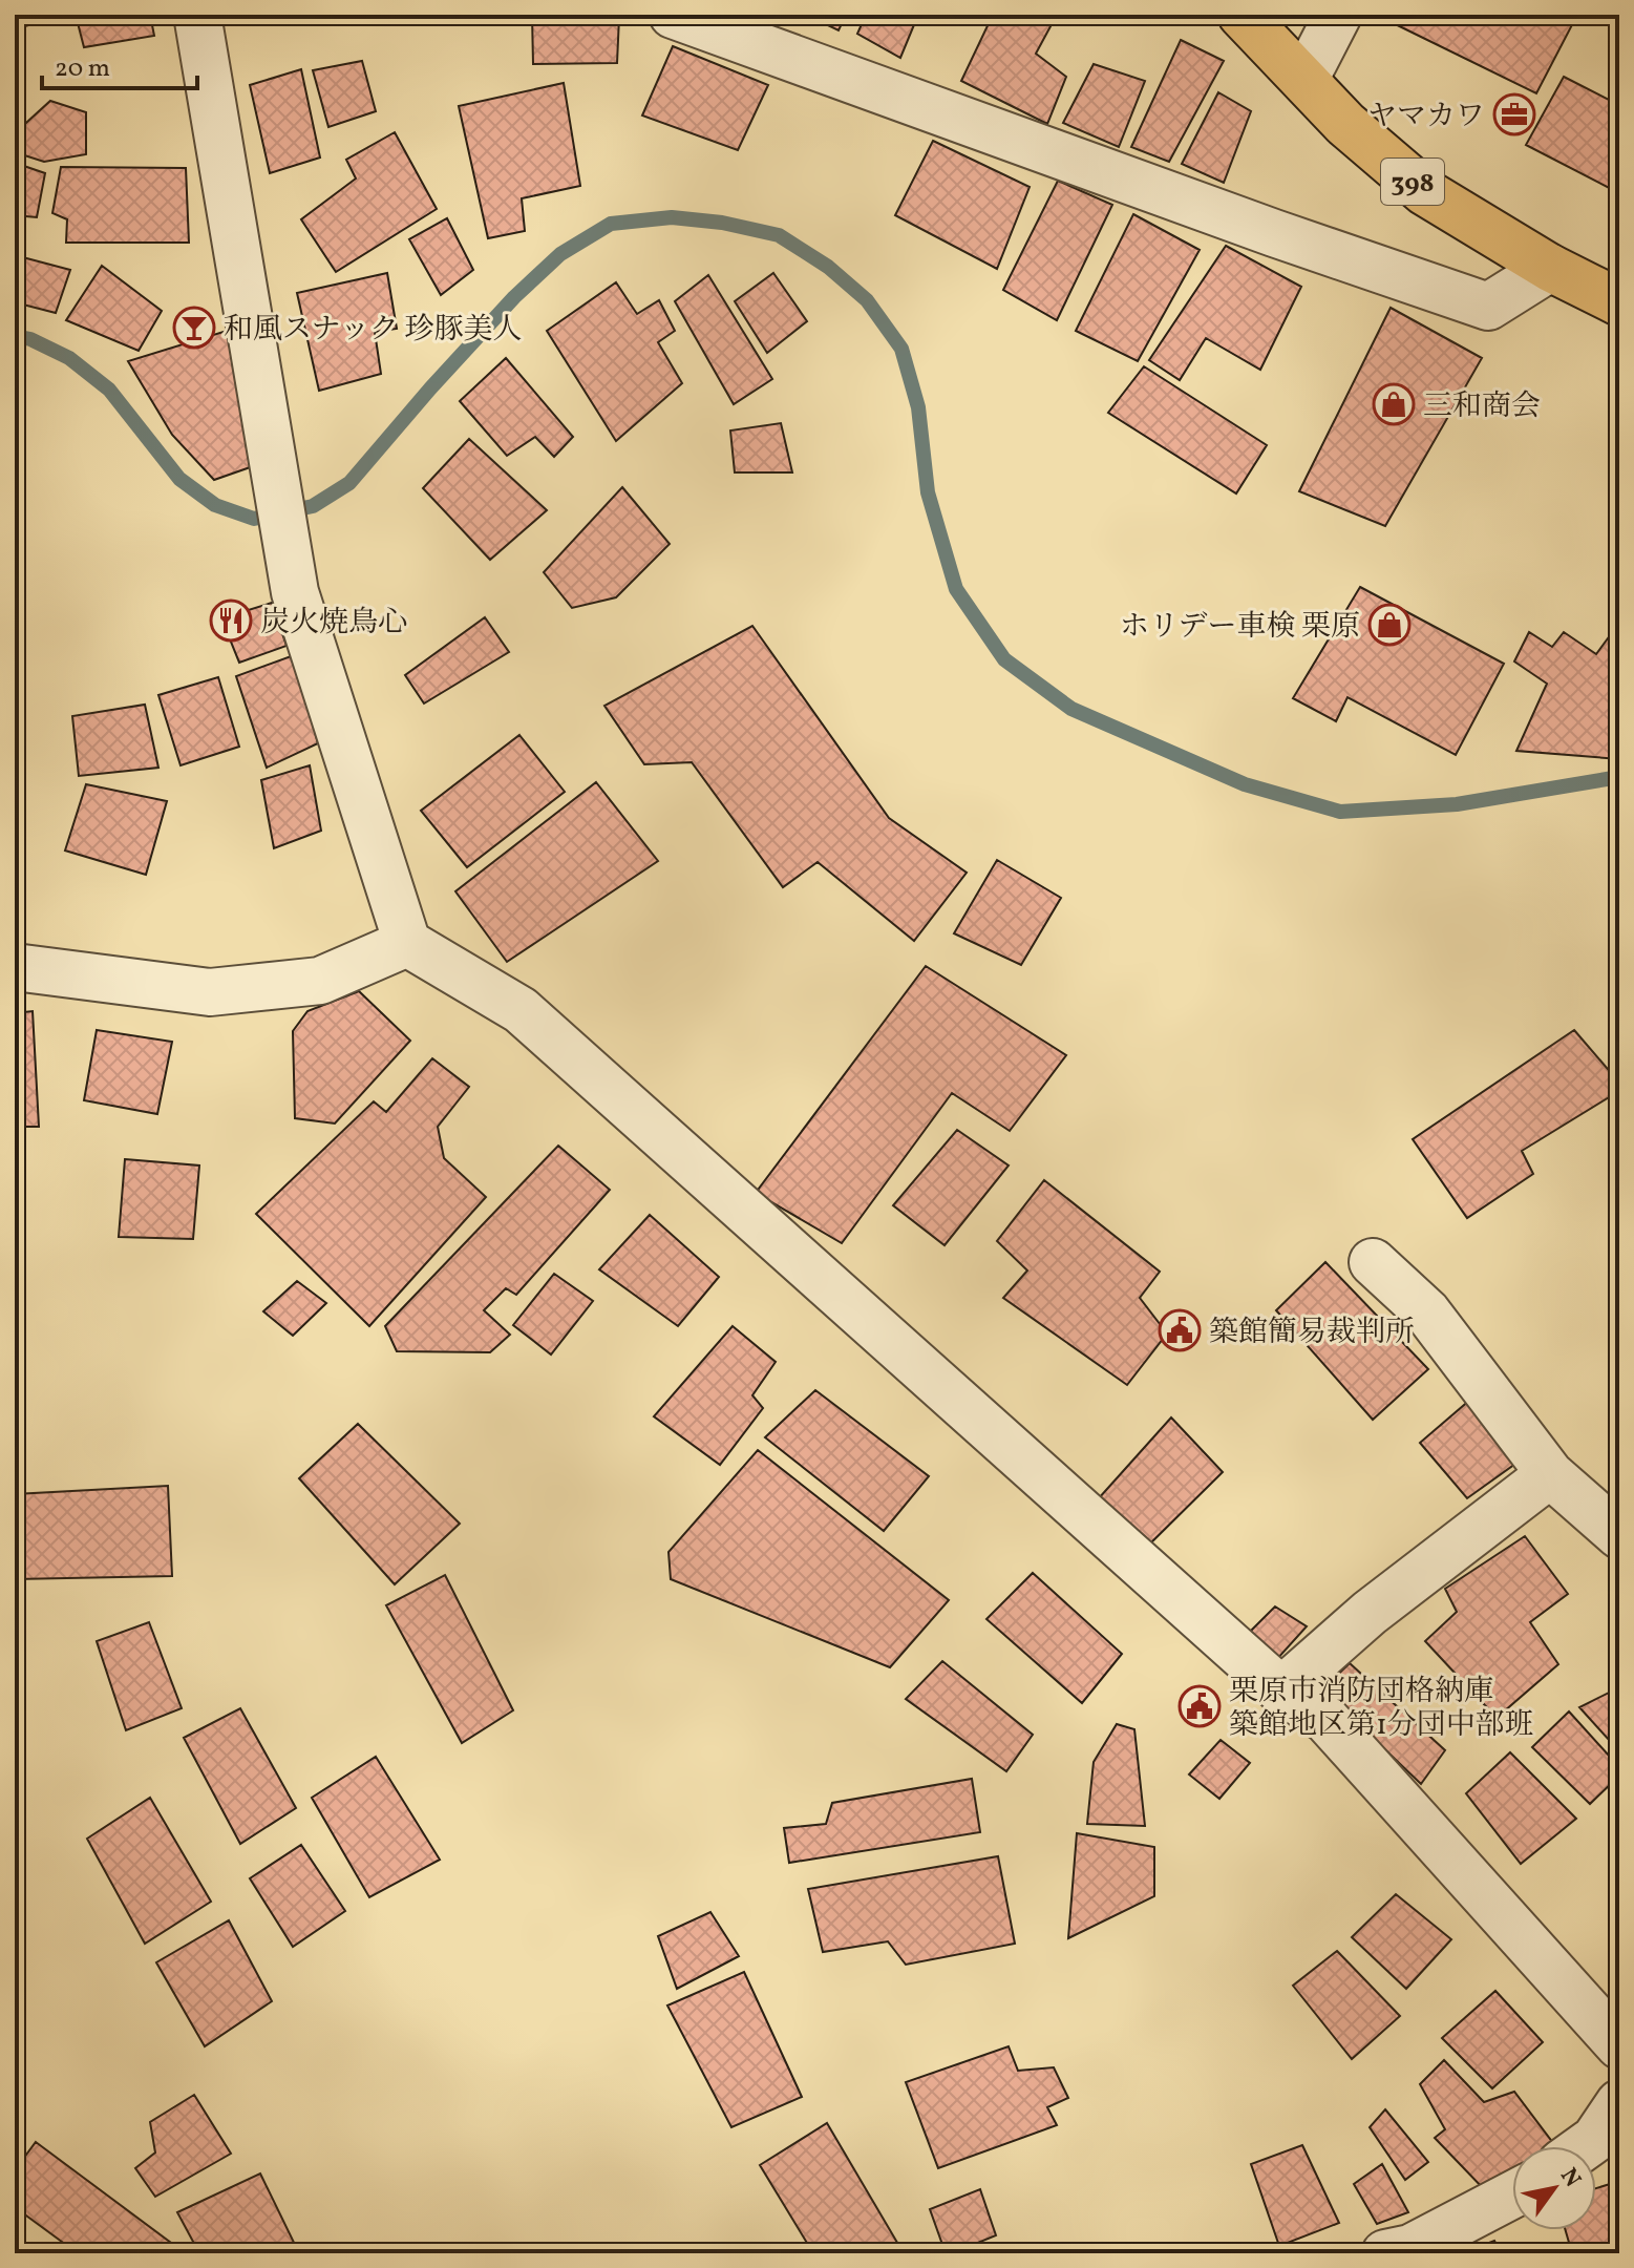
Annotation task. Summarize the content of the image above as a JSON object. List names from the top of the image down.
{
  "streets": {
    "highway": ["398"]
  },
  "places": {
    "office": ["ヤマカワ"],
    "bar": ["和風スナック 珍豚美人"],
    "shop": ["三和商会", "ホリデー車検 栗原"],
    "restaurant": ["炭火焼鳥心"],
    "public building": ["築館簡易裁判所", "栗原市消防団格納庫 築館地区第1分団中部班"]
  },
  "scale_bar": "20 m",
  "north": "top right"
}
